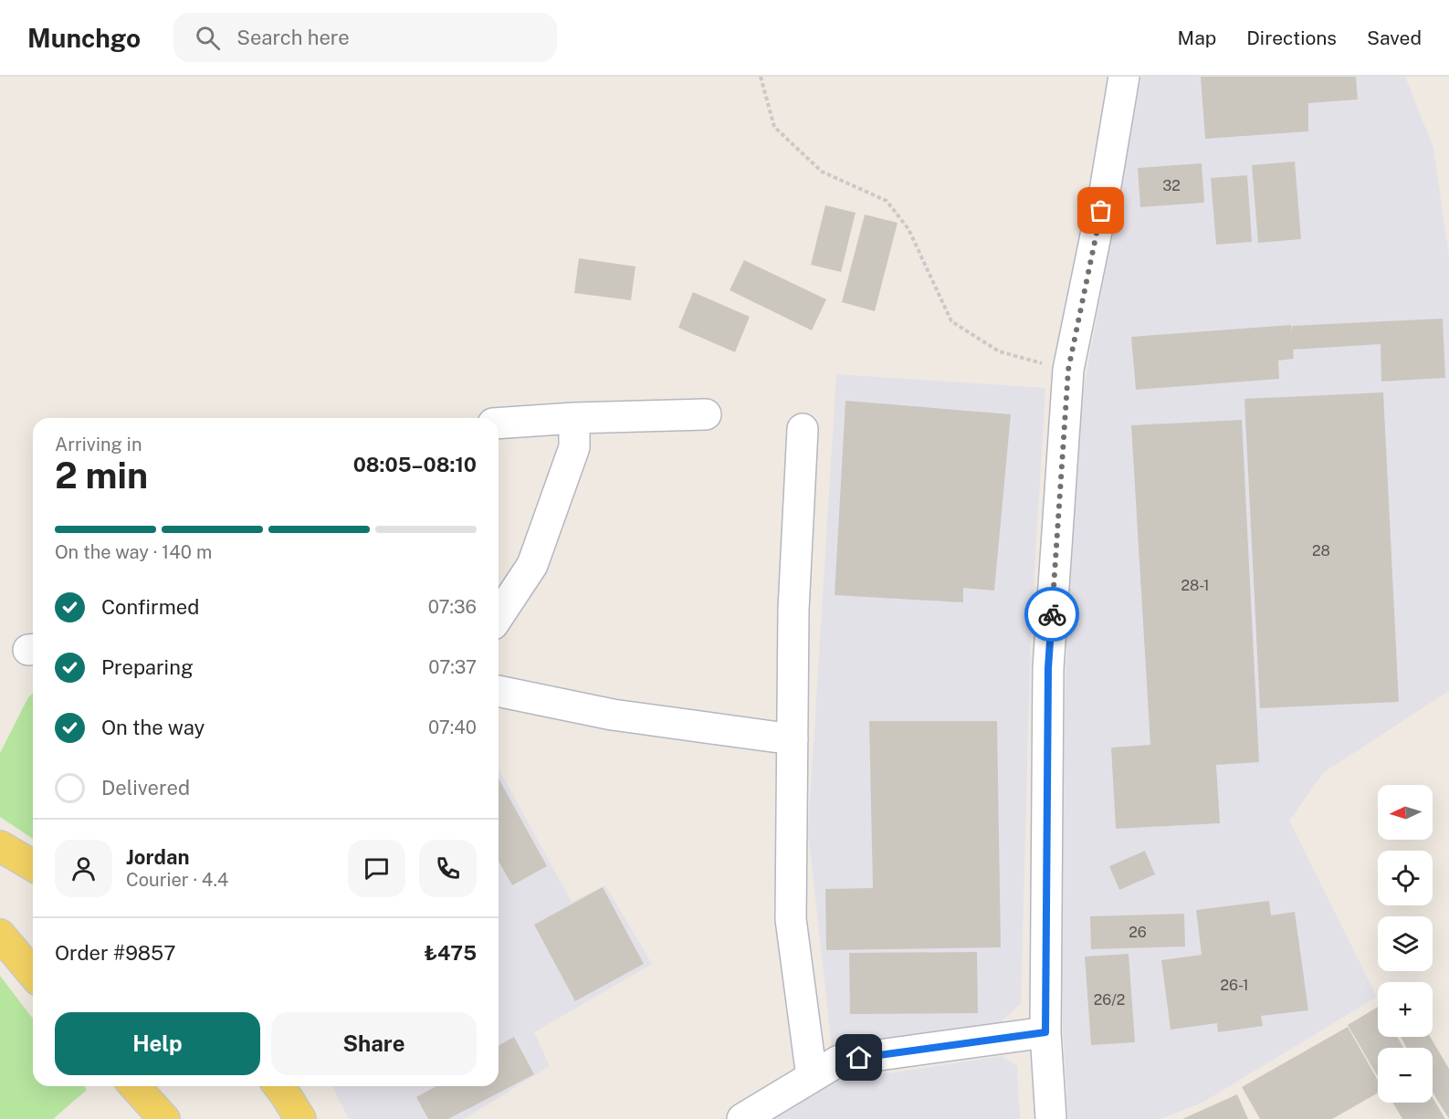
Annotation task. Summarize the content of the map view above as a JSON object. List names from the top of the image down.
{
  "house_numbers": [
    "32",
    "28",
    "28-1",
    "26",
    "26-1",
    "26/2"
  ],
  "north": "left",
  "page": {
    "header": "Munchgo",
    "search": "Search here",
    "nav": ["Map", "Directions", "Saved"],
    "heading": ["2 min", "Arriving in", "08:05–08:10"],
    "panel": [
      "Jordan",
      "Courier · 4.4",
      "Order #9857",
      "₺475"
    ],
    "bar": "On the way · 140 m",
    "list": [
      ["Confirmed", "07:36"],
      ["Preparing", "07:37"],
      ["On the way", "07:40"],
      "Delivered"
    ],
    "map_buttons": ["+", "−"],
    "buttons": ["Help", "Share"]
  }
}
